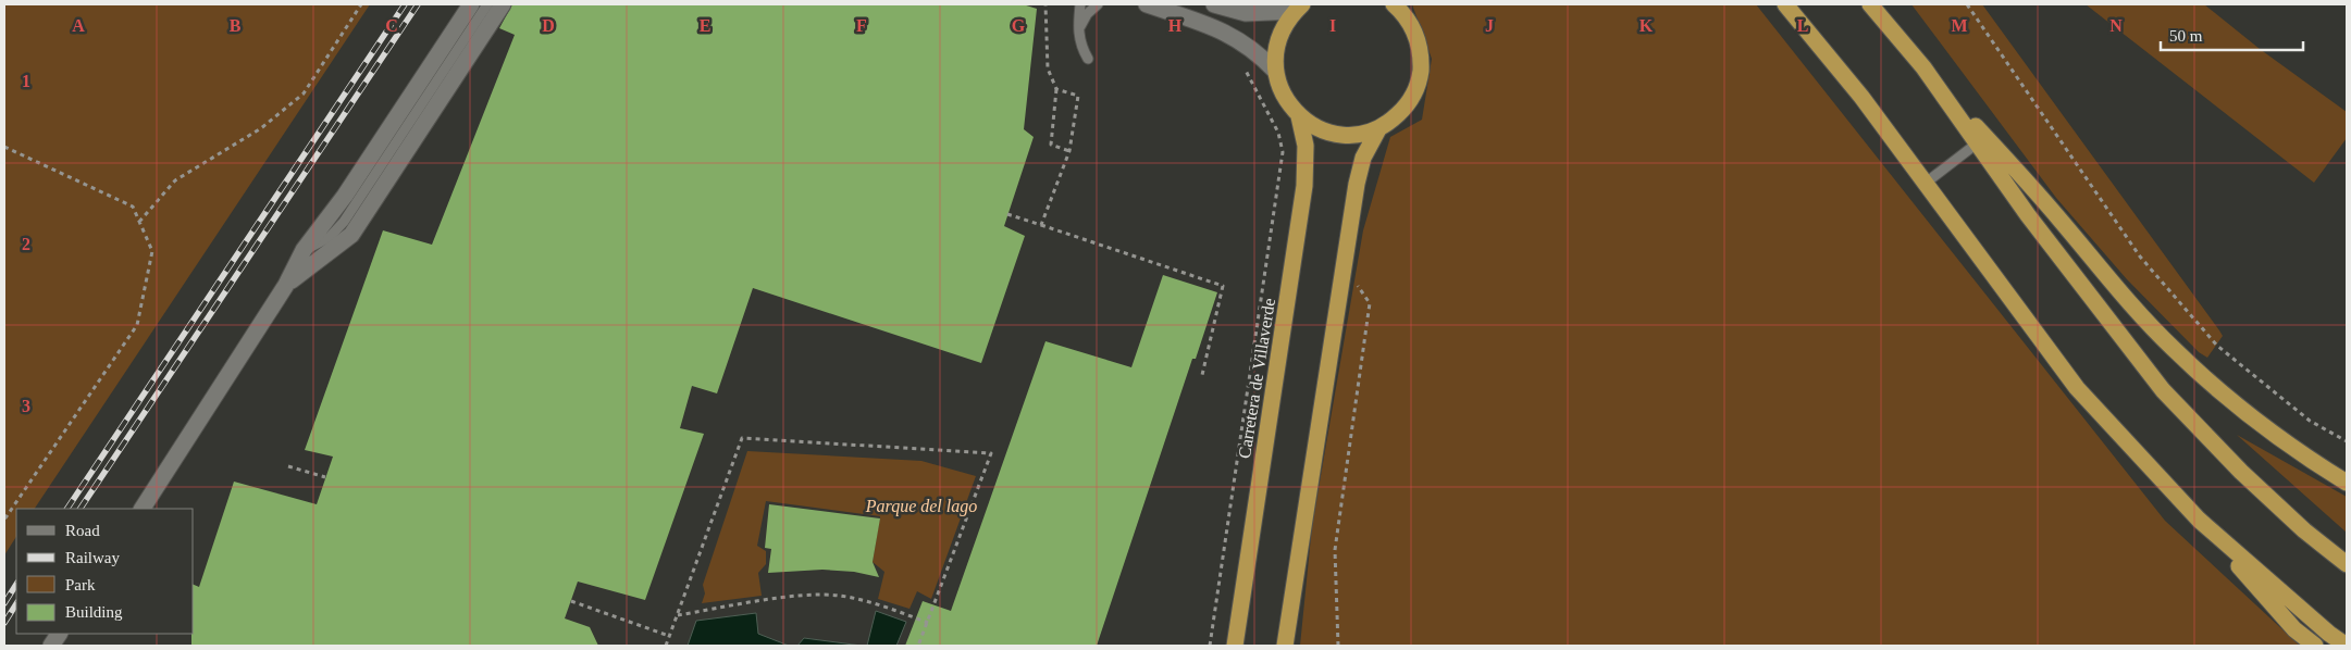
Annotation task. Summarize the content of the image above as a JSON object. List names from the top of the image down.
{
  "streets": {
    "highway": ["Carretera de Villaverde"]
  },
  "parks": ["Parque del lago"],
  "legend": [
    "Road",
    "Railway",
    "Park",
    "Building"
  ],
  "scale_bar": "50 m",
  "grid": {
    "columns": [
      "A",
      "B",
      "C",
      "D",
      "E",
      "F",
      "G",
      "H",
      "I",
      "J",
      "K",
      "L",
      "M",
      "N"
    ],
    "rows": ["1", "2", "3"]
  }
}
